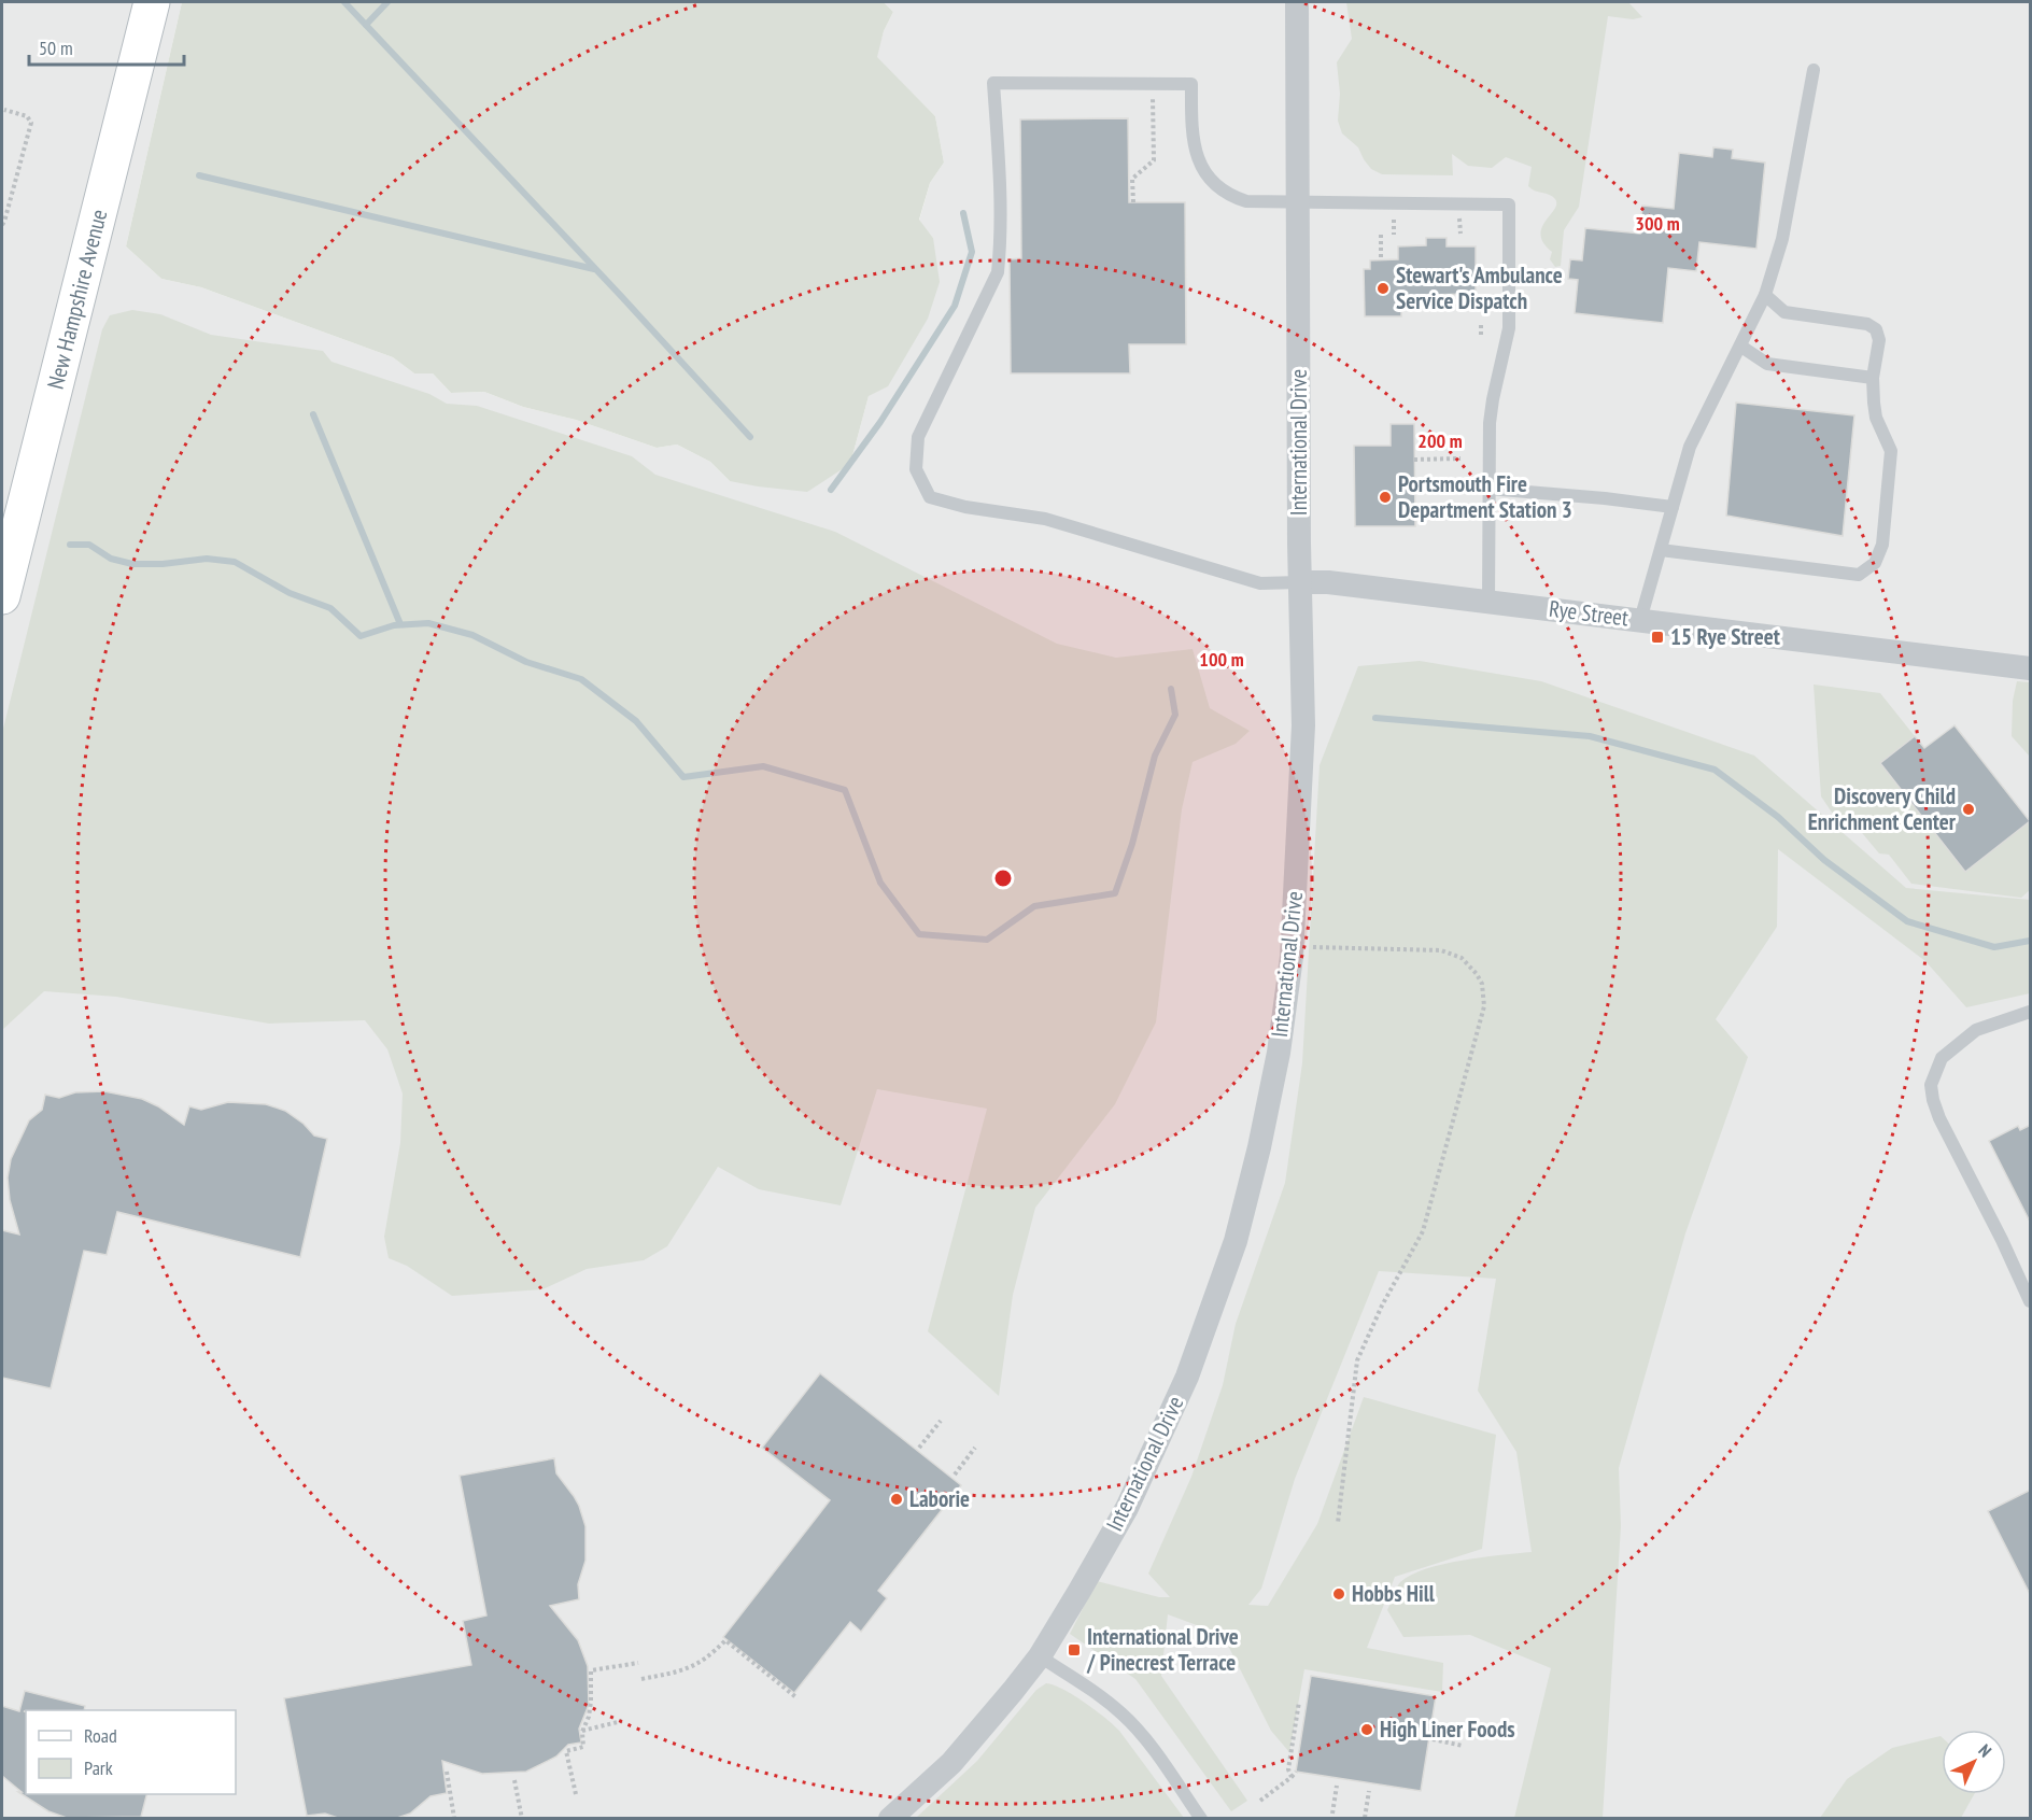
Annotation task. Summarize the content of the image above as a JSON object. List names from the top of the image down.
{
  "streets": {
    "street": ["New Hampshire Avenue", "International Drive", "Rye Street"]
  },
  "crossings": [
    ["International Drive", "Rye Street"]
  ],
  "places": {
    "other": [
      "Stewart's Ambulance Service Dispatch",
      "Portsmouth Fire Department Station 3",
      "Discovery Child Enrichment Center",
      "Laborie",
      "Hobbs Hill",
      "High Liner Foods"
    ],
    "transit": ["15 Rye Street", "International Drive / Pinecrest Terrace"]
  },
  "legend": ["Road", "Park"],
  "scale_bar": "50 m",
  "north": "top right",
  "rings": ["300 m", "200 m", "100 m"]
}
